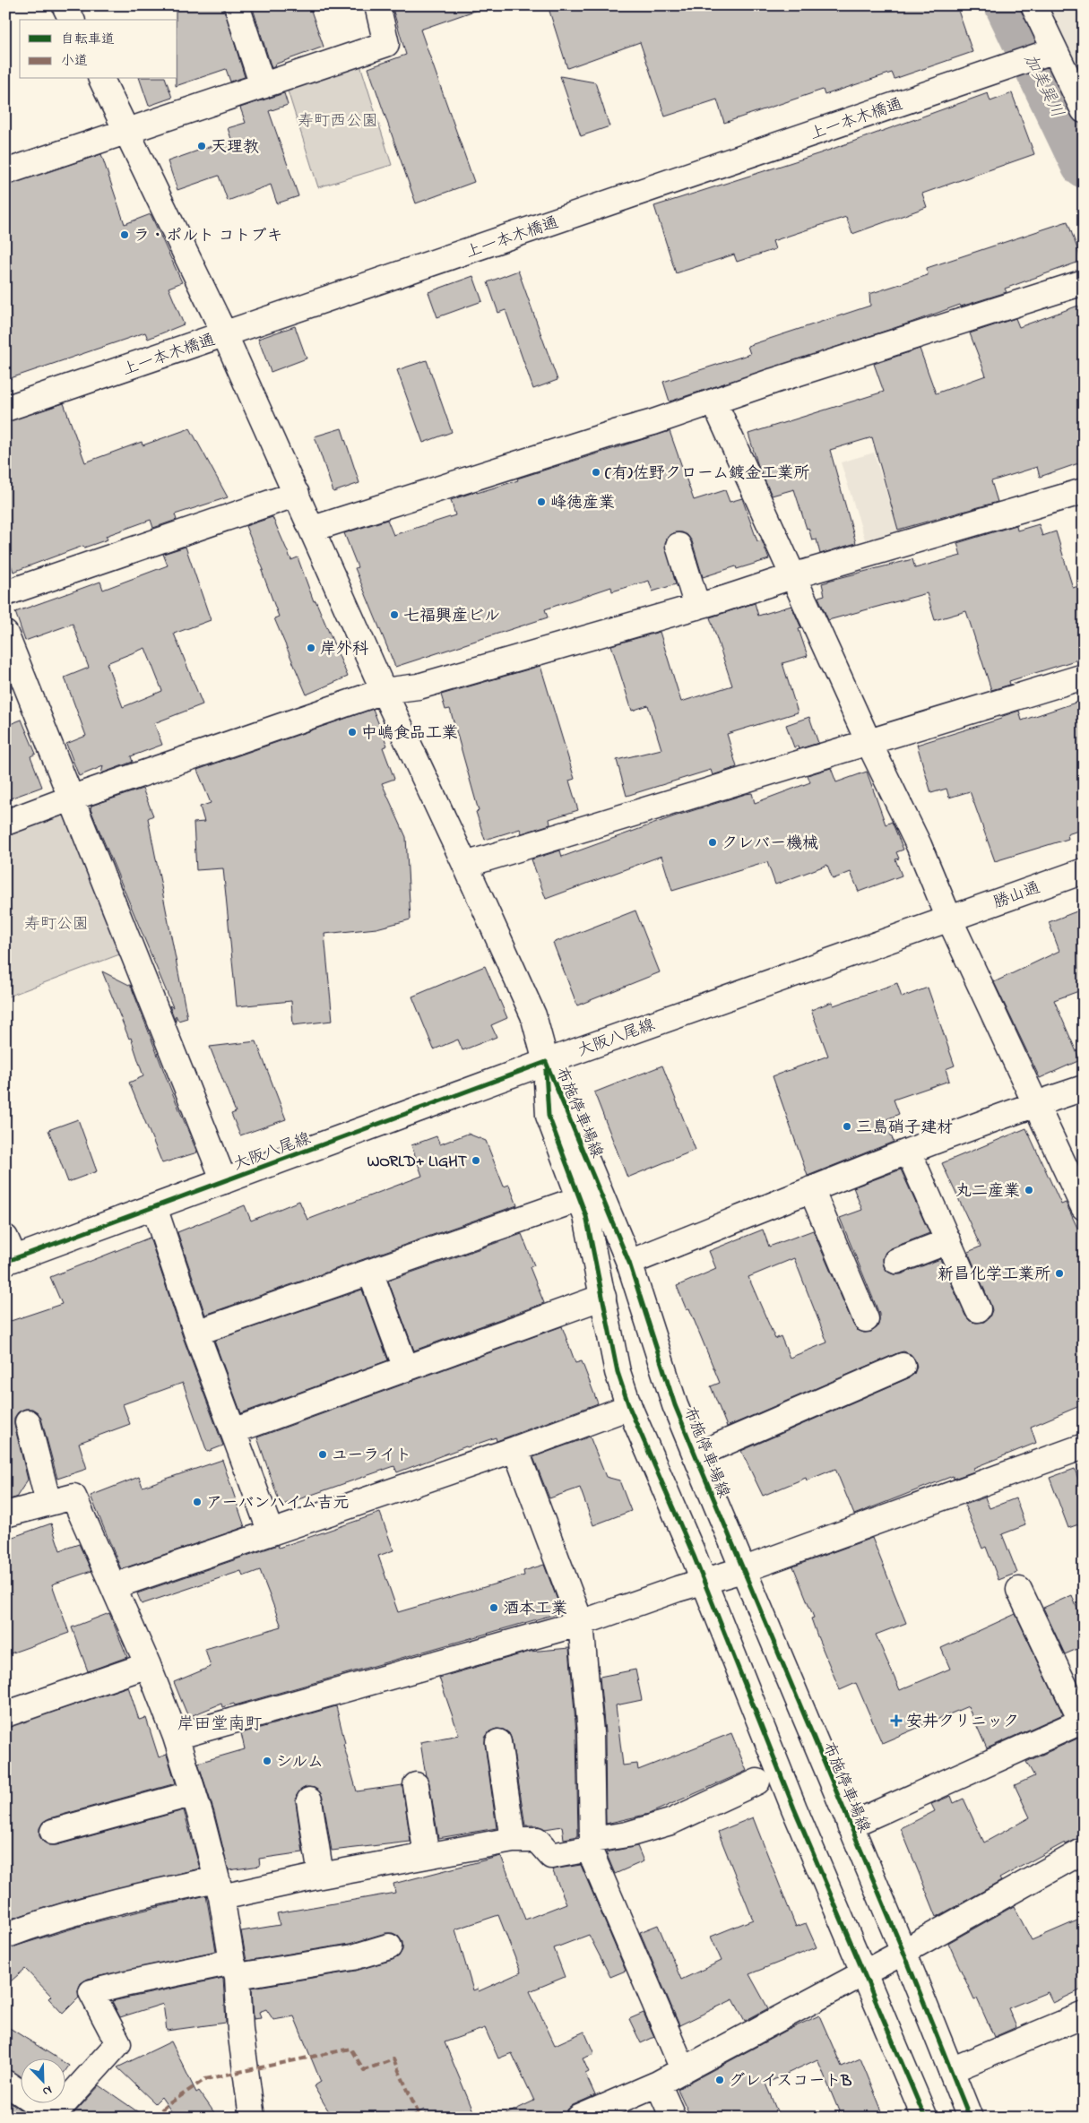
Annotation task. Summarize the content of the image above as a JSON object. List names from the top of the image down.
{
  "streets": {
    "street": [
      "上一本木橋通",
      "勝山通",
      "大阪八尾線",
      "布施停車場線"
    ]
  },
  "crossings": [
    ["勝山通", "大阪八尾線"],
    ["大阪八尾線", "布施停車場線"]
  ],
  "districts": ["岸田堂南町"],
  "water": ["加美巽川"],
  "parks": ["寿町西公園", "寿町公園"],
  "places": {
    "other": [
      "天理教",
      "ラ・ポルト コトブキ",
      "(有)佐野クローム鍍金工業所",
      "峰徳産業",
      "七福興産ビル",
      "岸外科",
      "中嶋食品工業",
      "クレバー機械",
      "三島硝子建材",
      "WORLD+ LIGHT",
      "丸二産業",
      "新昌化学工業所",
      "ユーライト",
      "アーバンハイム吉元",
      "酒本工業",
      "シルム",
      "グレイスコートB"
    ],
    "health": ["安井クリニック"]
  },
  "legend": ["自転車道", "小道"],
  "north": "bottom right"
}
